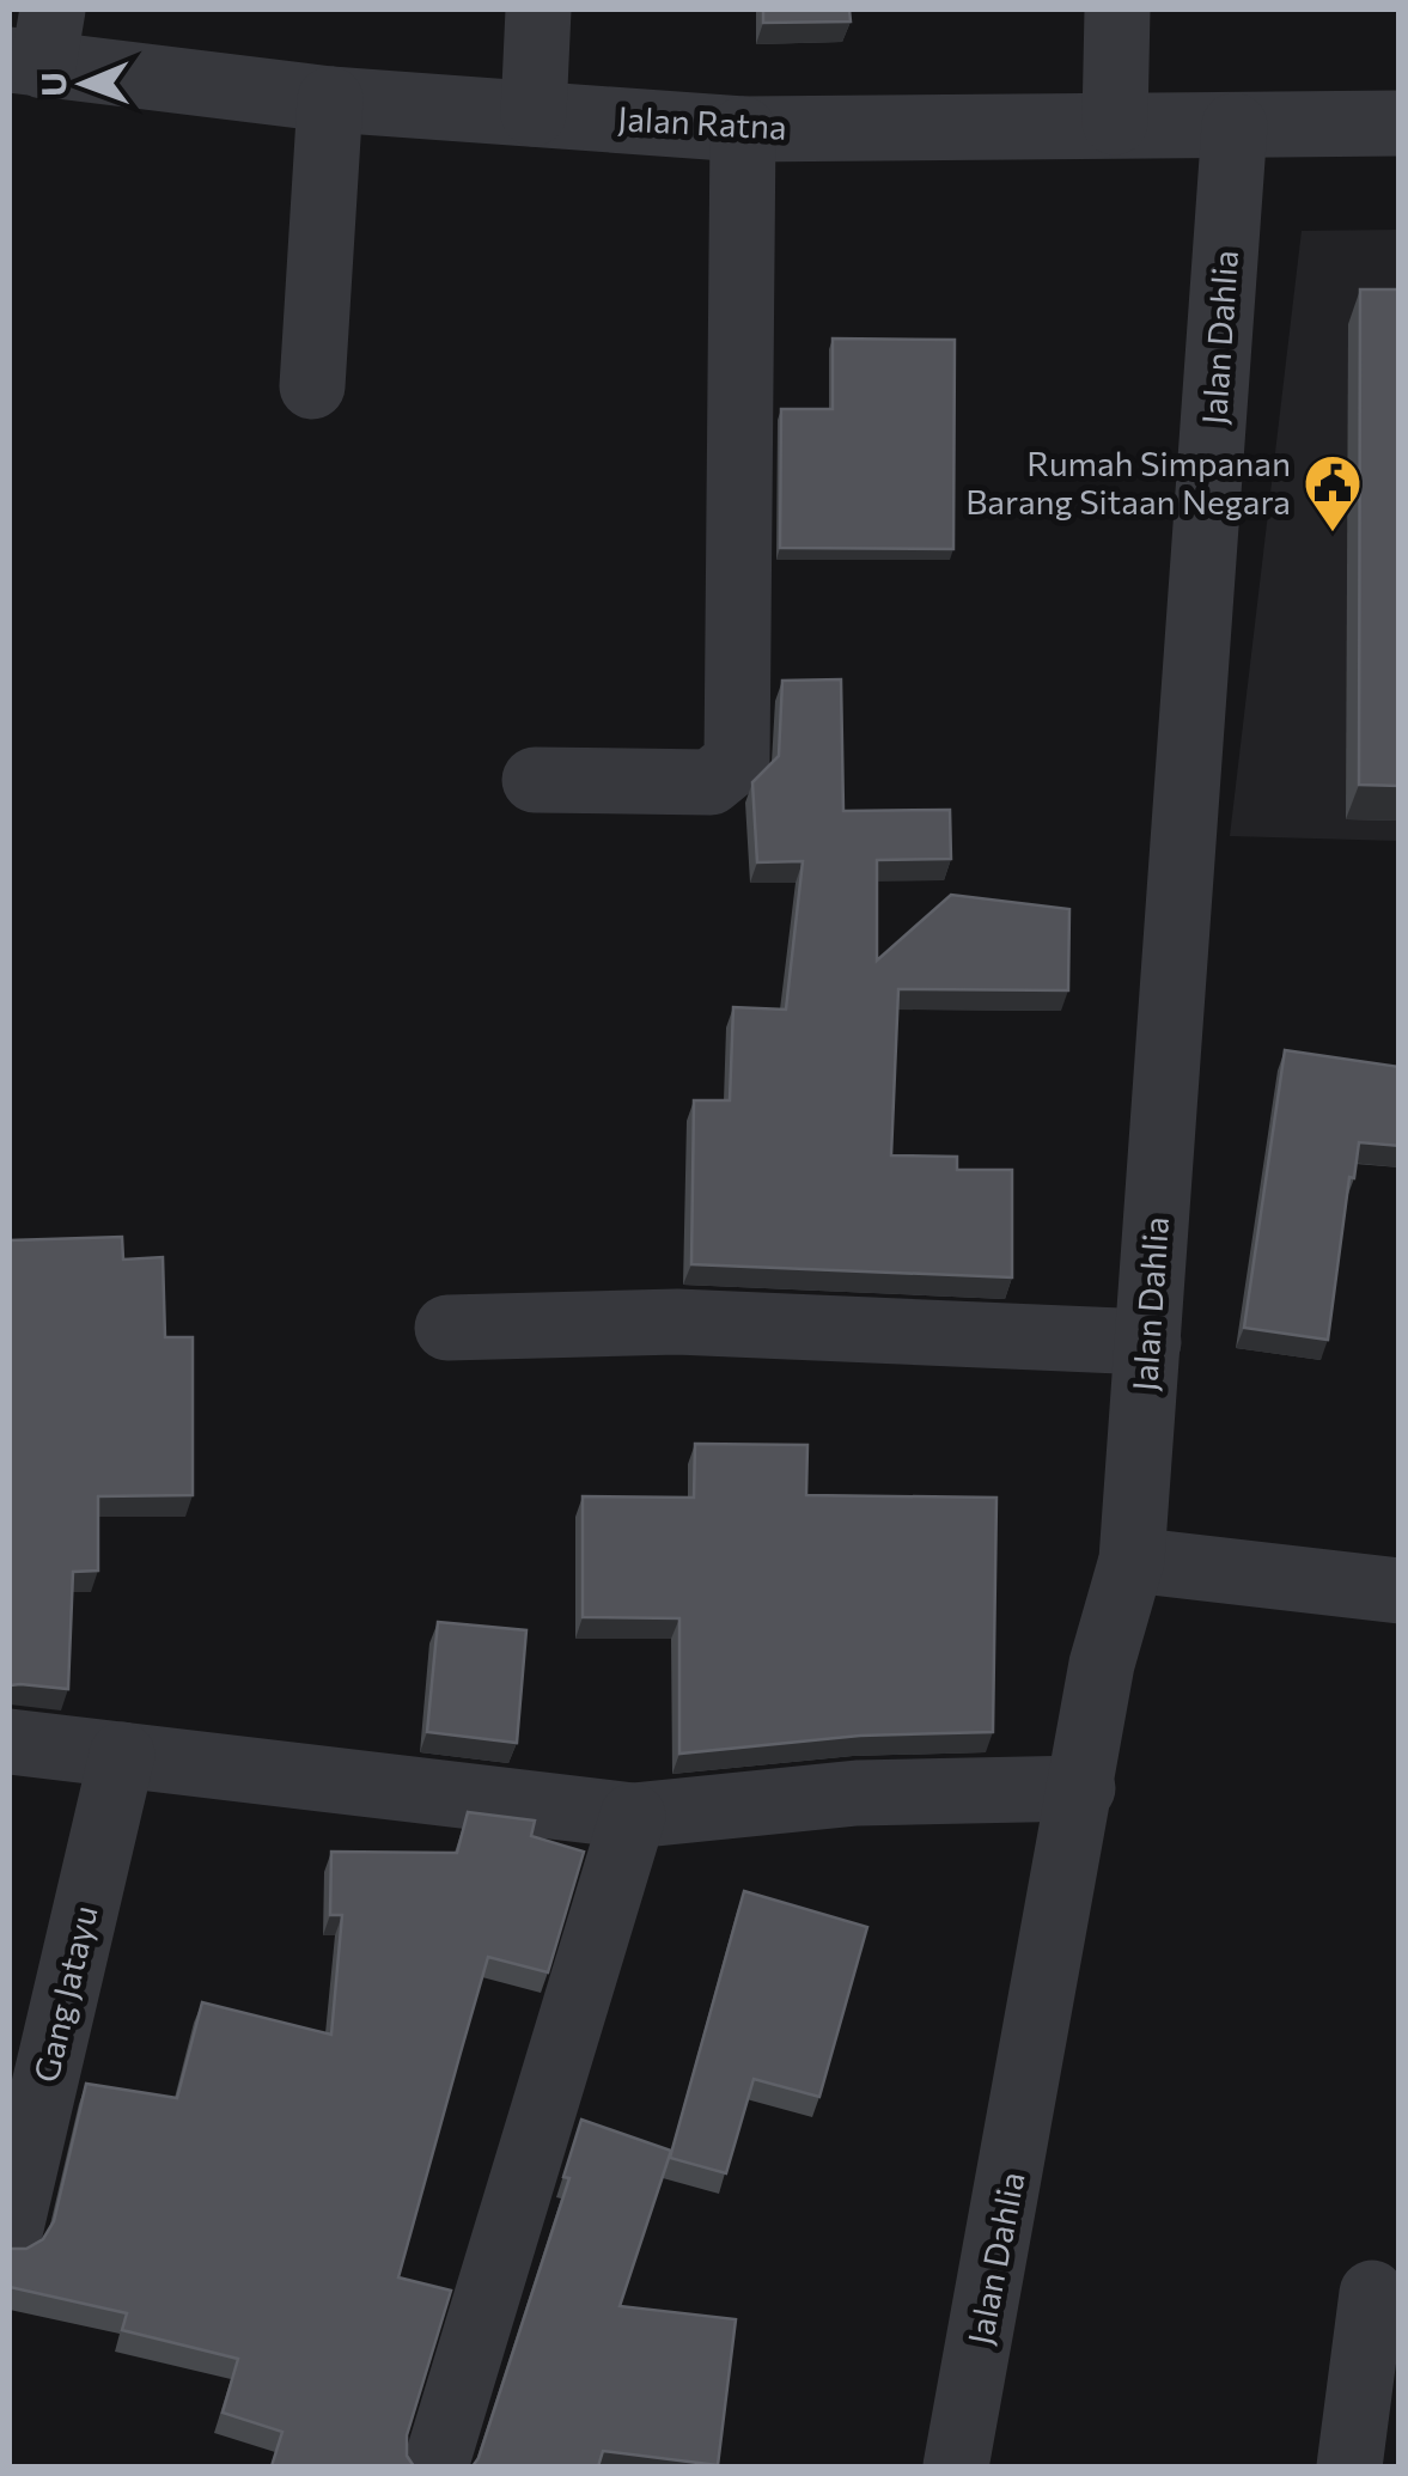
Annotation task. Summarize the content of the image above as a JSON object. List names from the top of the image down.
{
  "streets": {
    "street": ["Jalan Ratna", "Jalan Dahlia", "Gang Jatayu"]
  },
  "crossings": [
    ["Jalan Ratna", "Jalan Dahlia"]
  ],
  "places": {
    "public building": ["Rumah Simpanan Barang Sitaan Negara"]
  },
  "north": "left"
}
